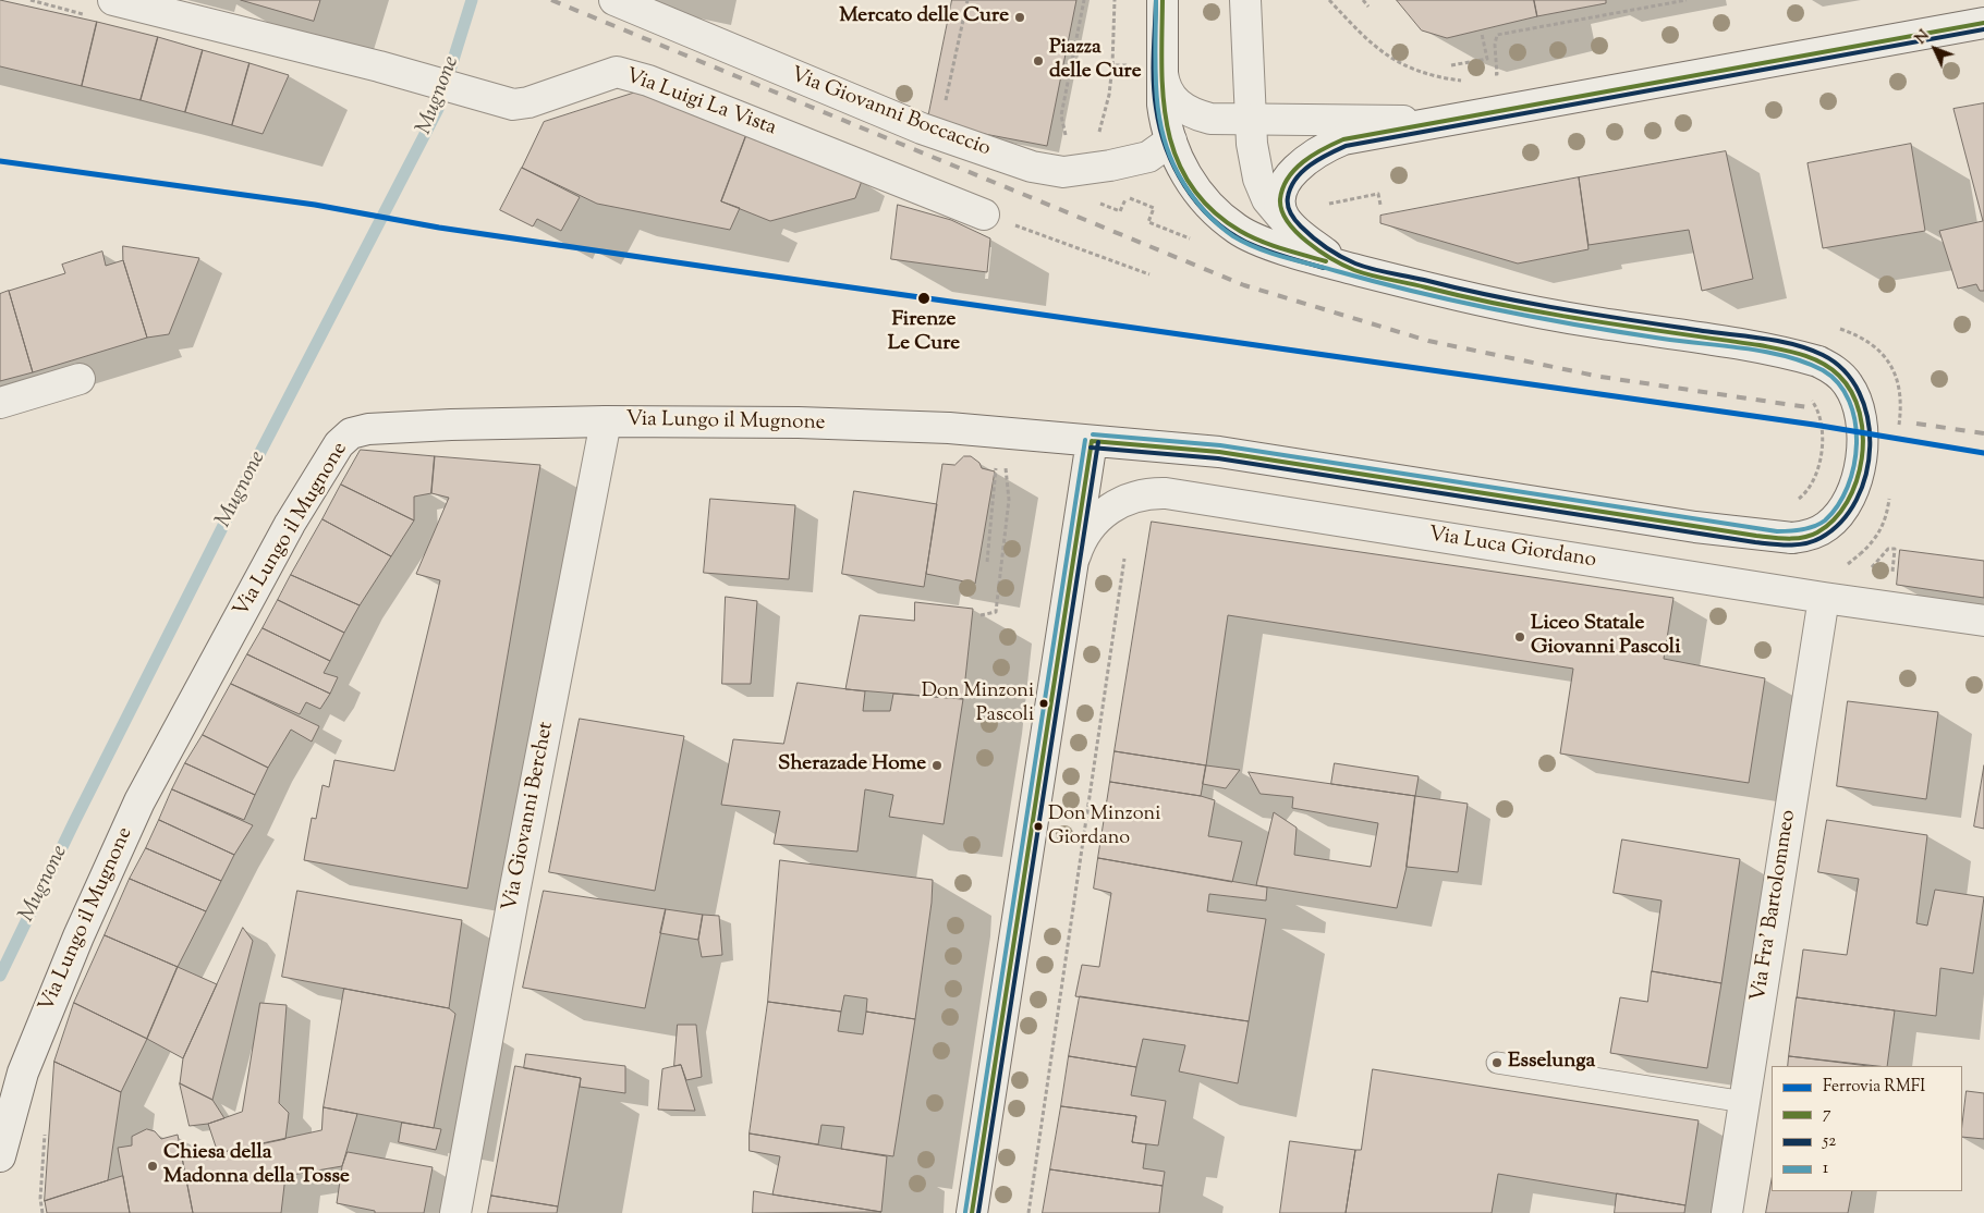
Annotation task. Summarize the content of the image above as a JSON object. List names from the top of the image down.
{
  "streets": {
    "main road": [
      "Via Luigi La Vista",
      "Via Giovanni Boccaccio",
      "Via Lungo il Mugnone",
      "Via Luca Giordano",
      "Via Giovanni Berchet",
      "Via Fra' Bartolommeo"
    ]
  },
  "crossings": [
    ["Via Lungo il Mugnone", "Via Giovanni Berchet"],
    ["Via Luca Giordano", "Via Fra' Bartolommeo"]
  ],
  "water": ["Mugnone"],
  "places": [
    "Mercato delle Cure",
    "Piazza delle Cure",
    "Firenze Le Cure",
    "Liceo Statale Giovanni Pascoli",
    "Don Minzoni Pascoli",
    "Sherazade Home",
    "Don Minzoni Giordano",
    "Esselunga",
    "Chiesa della Madonna della Tosse"
  ],
  "lines": [
    "transit line 7",
    "transit line 52",
    "transit line 1",
    "rail line RMFI"
  ],
  "legend": [
    "Ferrovia RMFI",
    "7",
    "52",
    "1"
  ],
  "north": "top left"
}
